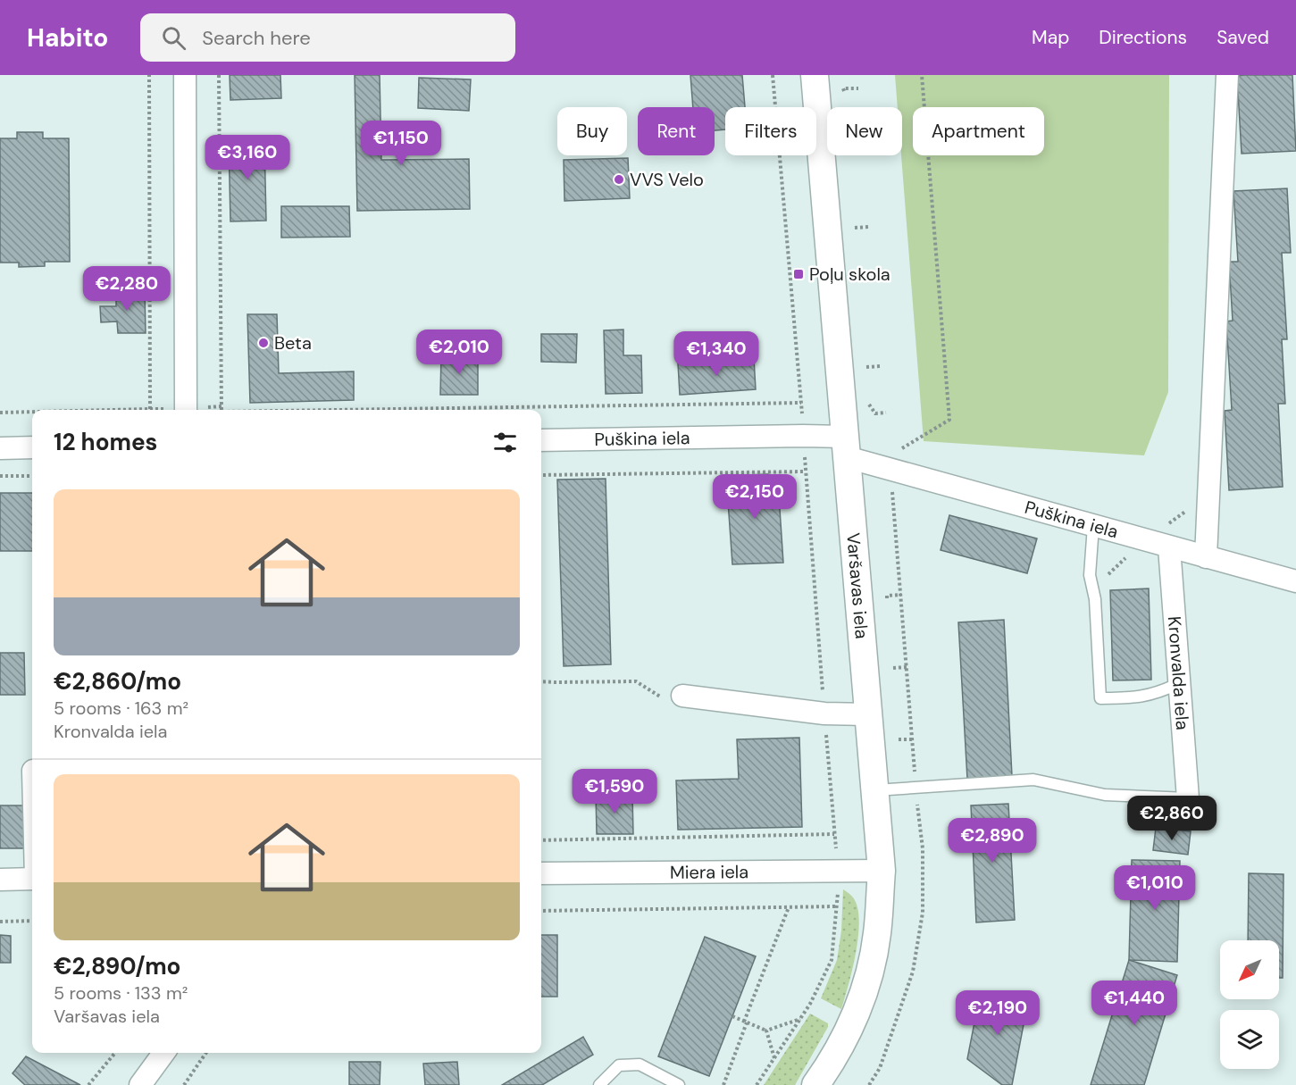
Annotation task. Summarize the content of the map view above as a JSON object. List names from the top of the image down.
{
  "streets": {
    "street": [
      "Puškina iela",
      "Varšavas iela",
      "Kronvalda iela",
      "Miera iela"
    ]
  },
  "crossings": [
    ["Puškina iela", "Varšavas iela"],
    ["Puškina iela", "Kronvalda iela"],
    ["Varšavas iela", "Miera iela"]
  ],
  "places": {
    "other": ["VVS Velo", "Beta"],
    "transit": ["Poļu skola"]
  },
  "north": "bottom left",
  "page": {
    "header": "Habito",
    "search": "Search here",
    "nav": ["Map", "Directions", "Saved"],
    "chip": [
      "Buy",
      "Rent",
      "Filters",
      "New",
      "Apartment"
    ],
    "price": [
      "€1,150",
      "€3,160",
      "€2,280",
      "€2,010",
      "€1,340",
      "€2,150",
      "€1,590",
      "€2,860",
      "€2,890",
      "€1,010",
      "€1,440",
      "€2,190"
    ],
    "heading": "12 homes",
    "list": [
      {
        "name": "€2,860/mo",
        "note": "5 rooms · 163 m² · Kronvalda iela"
      },
      {
        "name": "€2,890/mo",
        "note": "5 rooms · 133 m² · Varšavas iela"
      }
    ]
  }
}
